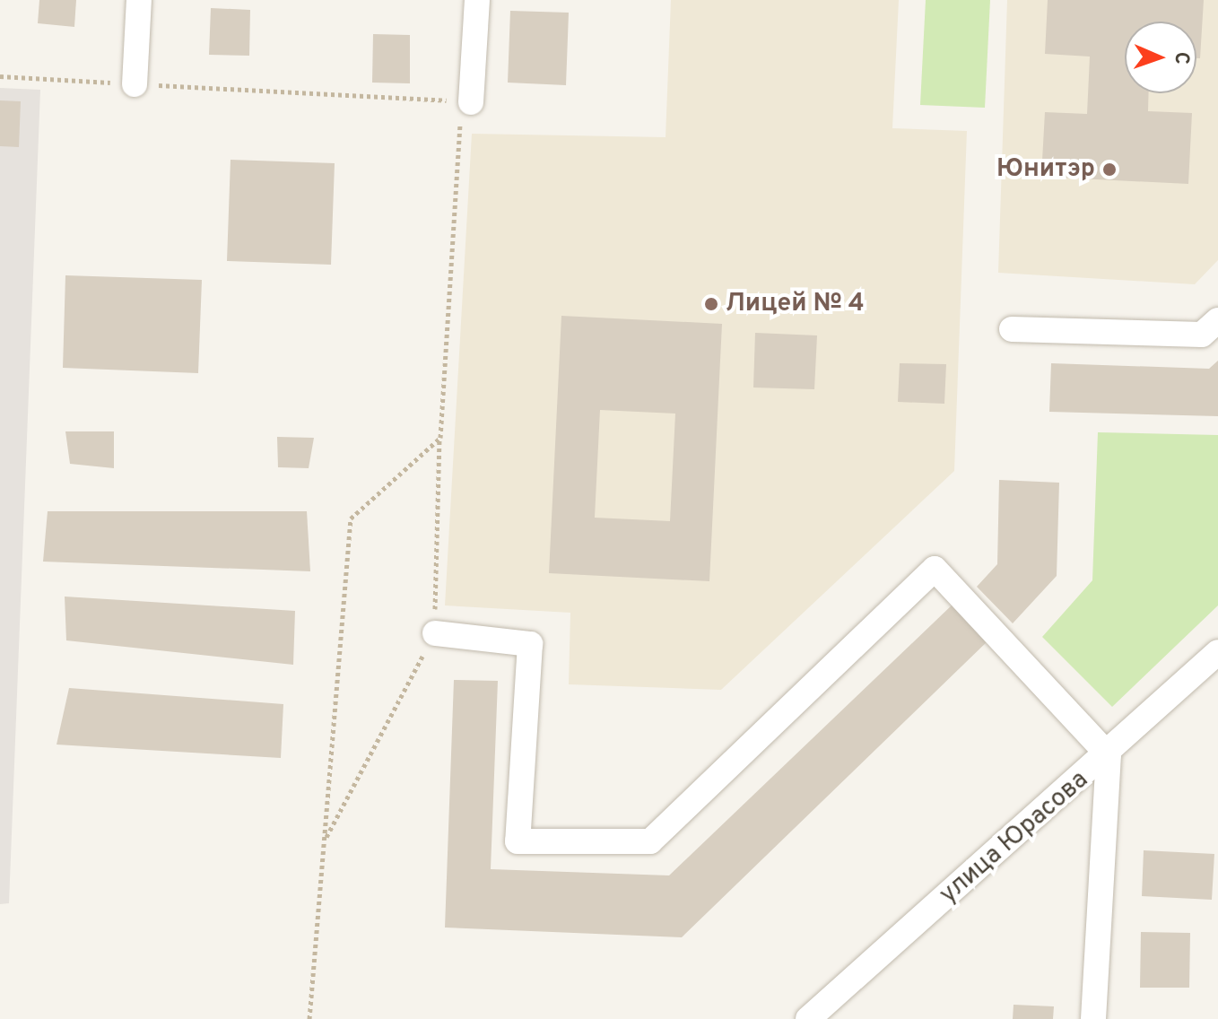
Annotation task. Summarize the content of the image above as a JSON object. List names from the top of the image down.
{
  "streets": {
    "street": ["улица Юрасова"]
  },
  "places": ["Юнитэр", "Лицей № 4"],
  "north": "right"
}
